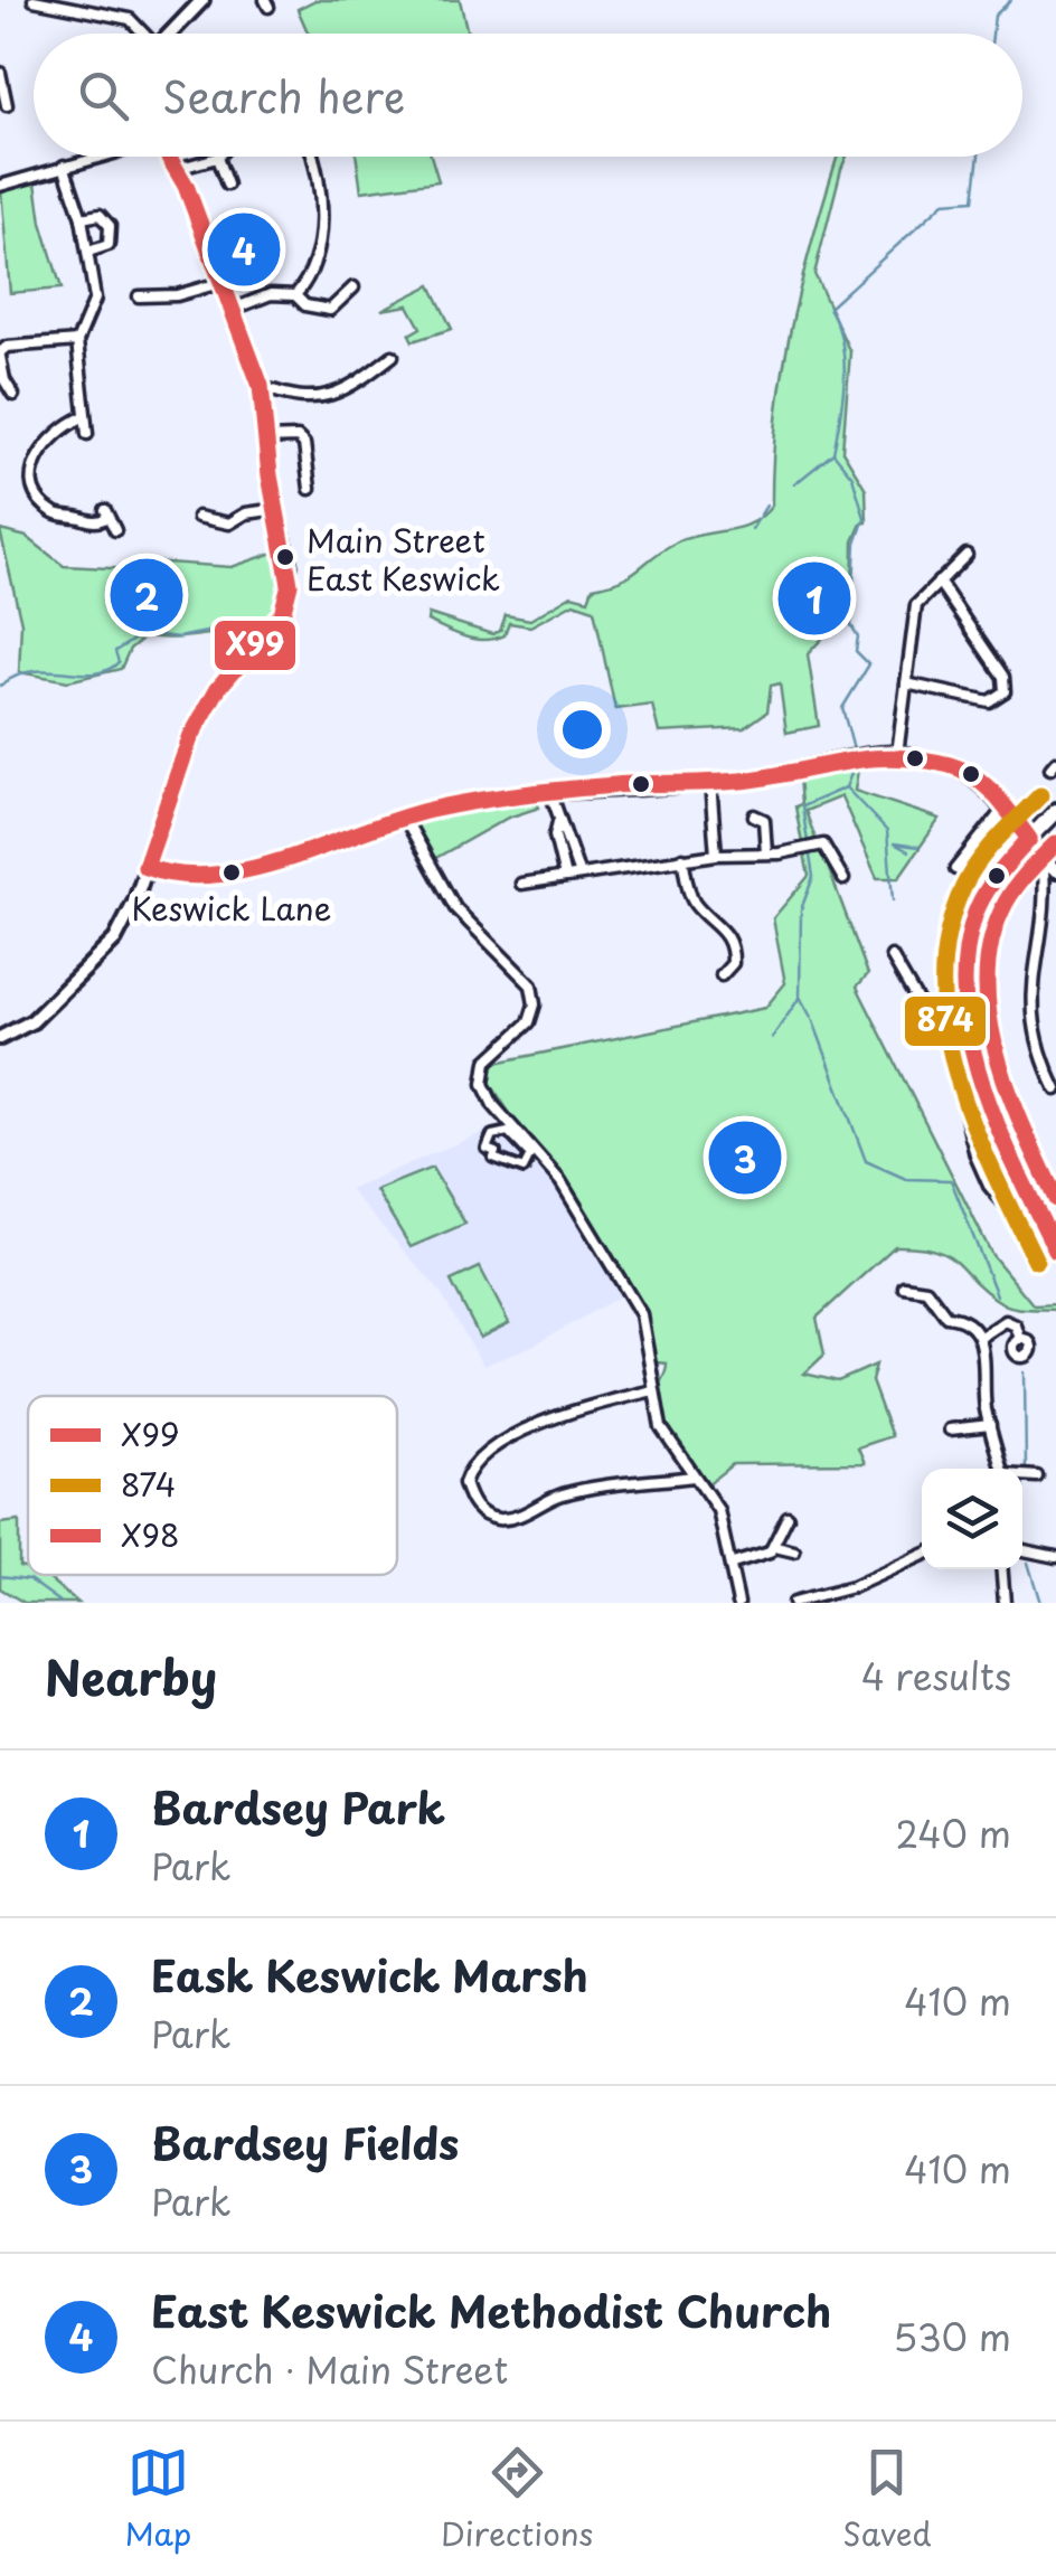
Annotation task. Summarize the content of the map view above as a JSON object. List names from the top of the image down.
{
  "places": ["Main Street East Keswick", "Keswick Lane"],
  "lines": ["transit line X99", "transit line 874", "transit line X98"],
  "legend": ["X99", "874", "X98"],
  "page": {
    "search": "Search here",
    "pins": [
      "4",
      "2",
      "1",
      "3"
    ],
    "heading": ["Nearby", "4 results"],
    "list": [
      {
        "mark": "1",
        "name": "Bardsey Park",
        "note": "Park",
        "value": "240 m"
      },
      {
        "mark": "2",
        "name": "Eask Keswick Marsh",
        "note": "Park",
        "value": "410 m"
      },
      {
        "mark": "3",
        "name": "Bardsey Fields",
        "note": "Park",
        "value": "410 m"
      },
      {
        "mark": "4",
        "name": "East Keswick Methodist Church",
        "note": "Church · Main Street",
        "value": "530 m"
      }
    ],
    "nav": ["Map", "Directions", "Saved"]
  }
}
